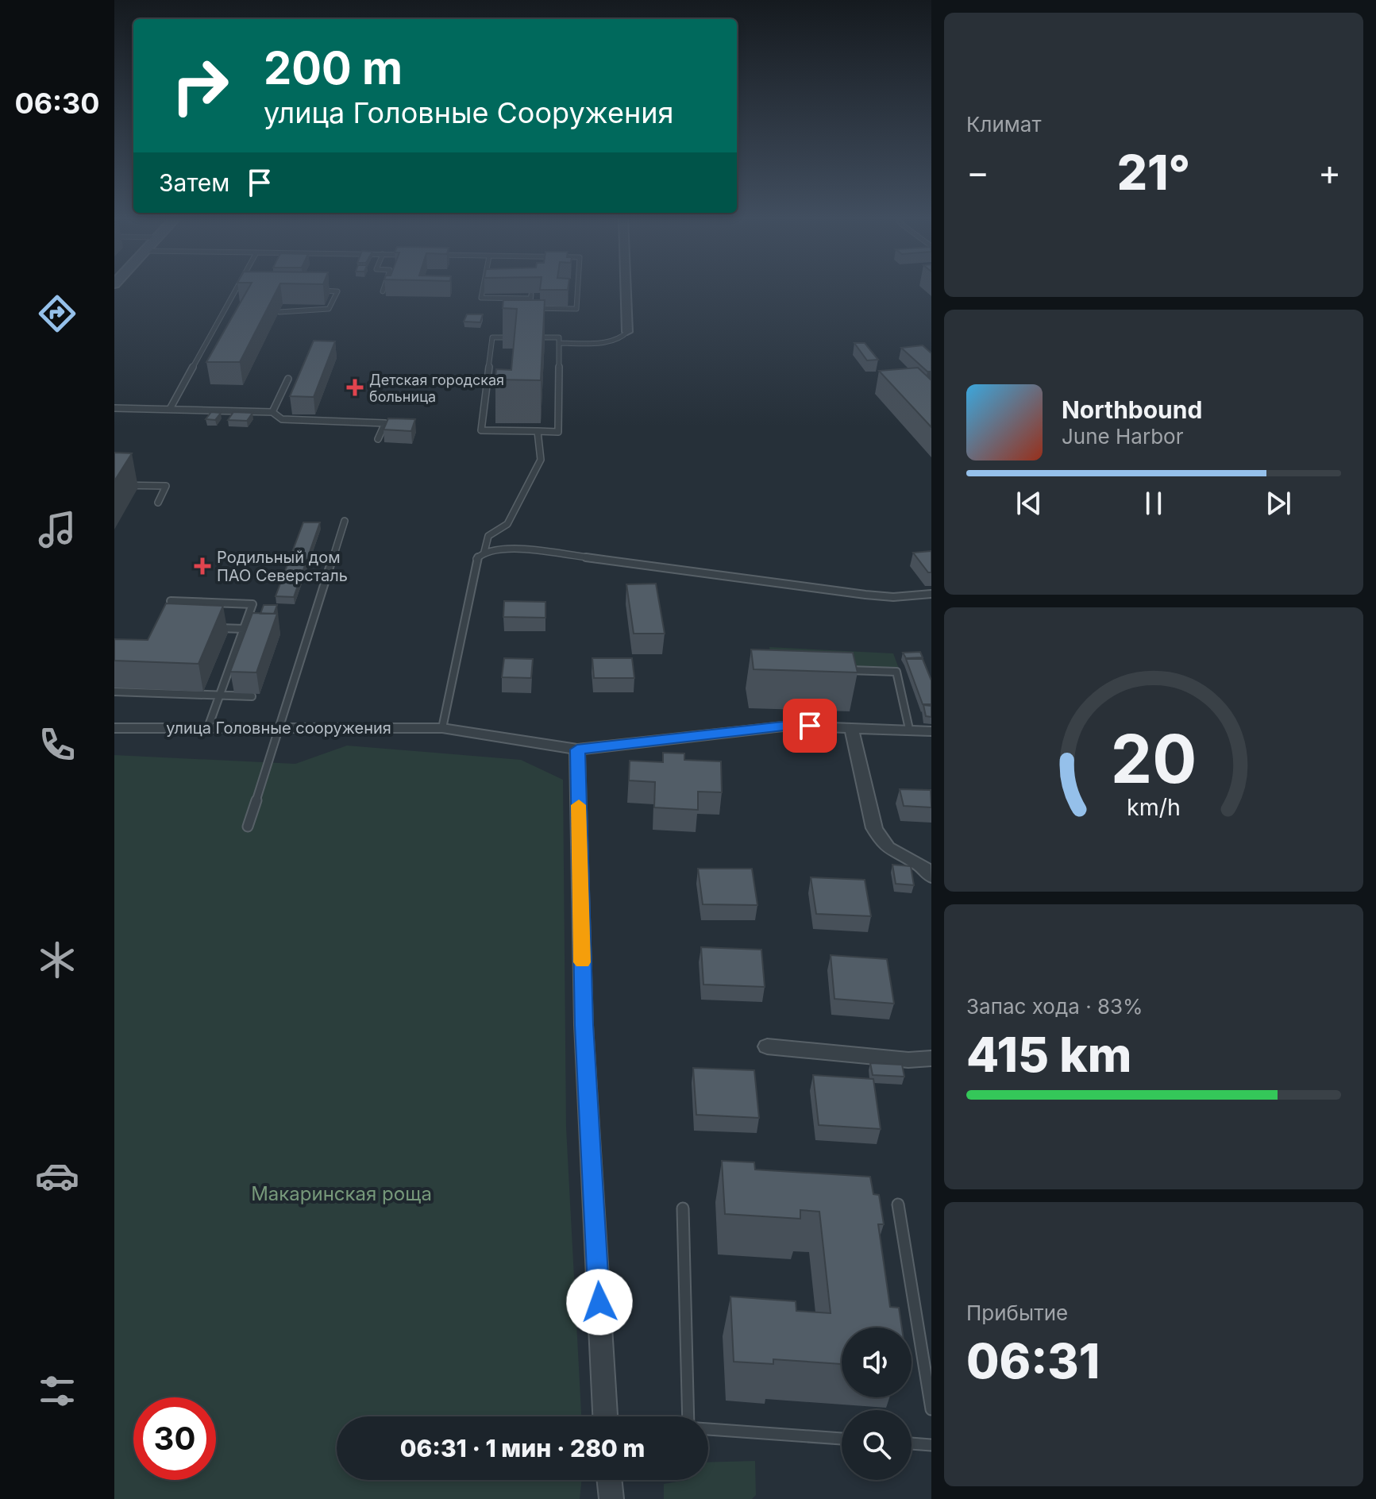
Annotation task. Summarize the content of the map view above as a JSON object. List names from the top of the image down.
{
  "streets": {
    "street": ["улица Головные сооружения"]
  },
  "parks": ["Макаринская роща"],
  "places": {
    "health": ["Детская городская больница", "Родильный дом ПАО Северсталь"]
  },
  "page": {
    "tabs": "06:30",
    "tile": [
      "Климат",
      ["Запас хода · 83%", "415 km"],
      ["Прибытие", "06:31"]
    ],
    "turn": ["200 m", "улица Головные Сооружения"],
    "heat": ["−", "21°", "+"],
    "then": "Затем",
    "song": ["Northbound", "June Harbor"],
    "limit": "30",
    "trip": "06:31 · 1 мин · 280 m",
    "gauge": ["20", "km/h"]
  }
}
